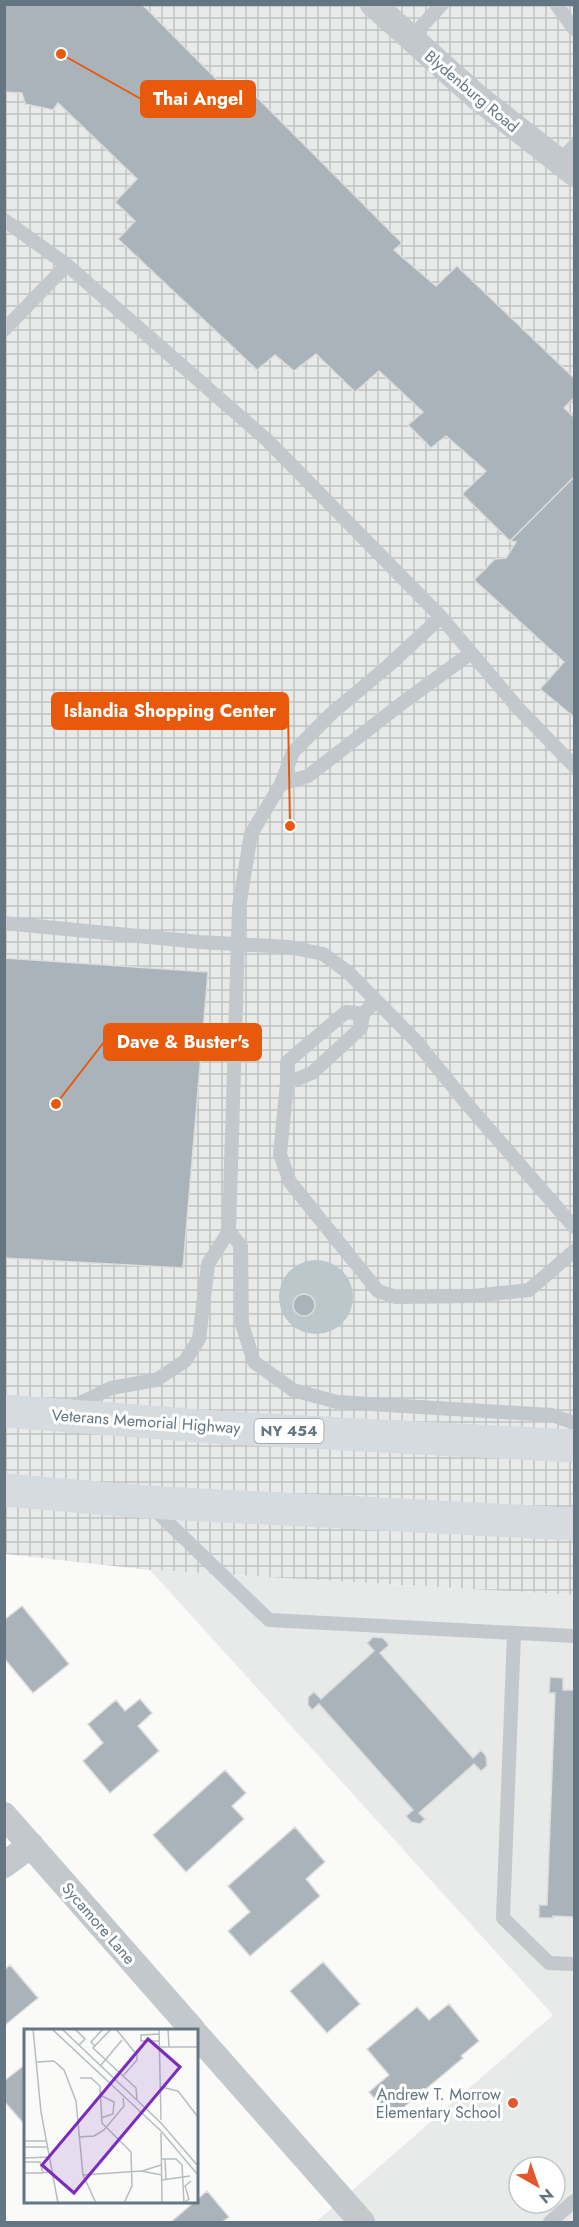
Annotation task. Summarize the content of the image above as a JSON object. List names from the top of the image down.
{
  "streets": {
    "highway": ["Veterans Memorial Highway", "NY 454"],
    "street": ["Blydenburg Road", "Sycamore Lane"]
  },
  "places": [
    "Thai Angel",
    "Islandia Shopping Center",
    "Dave & Buster's",
    "Andrew T. Morrow Elementary School"
  ],
  "north": "bottom right"
}
